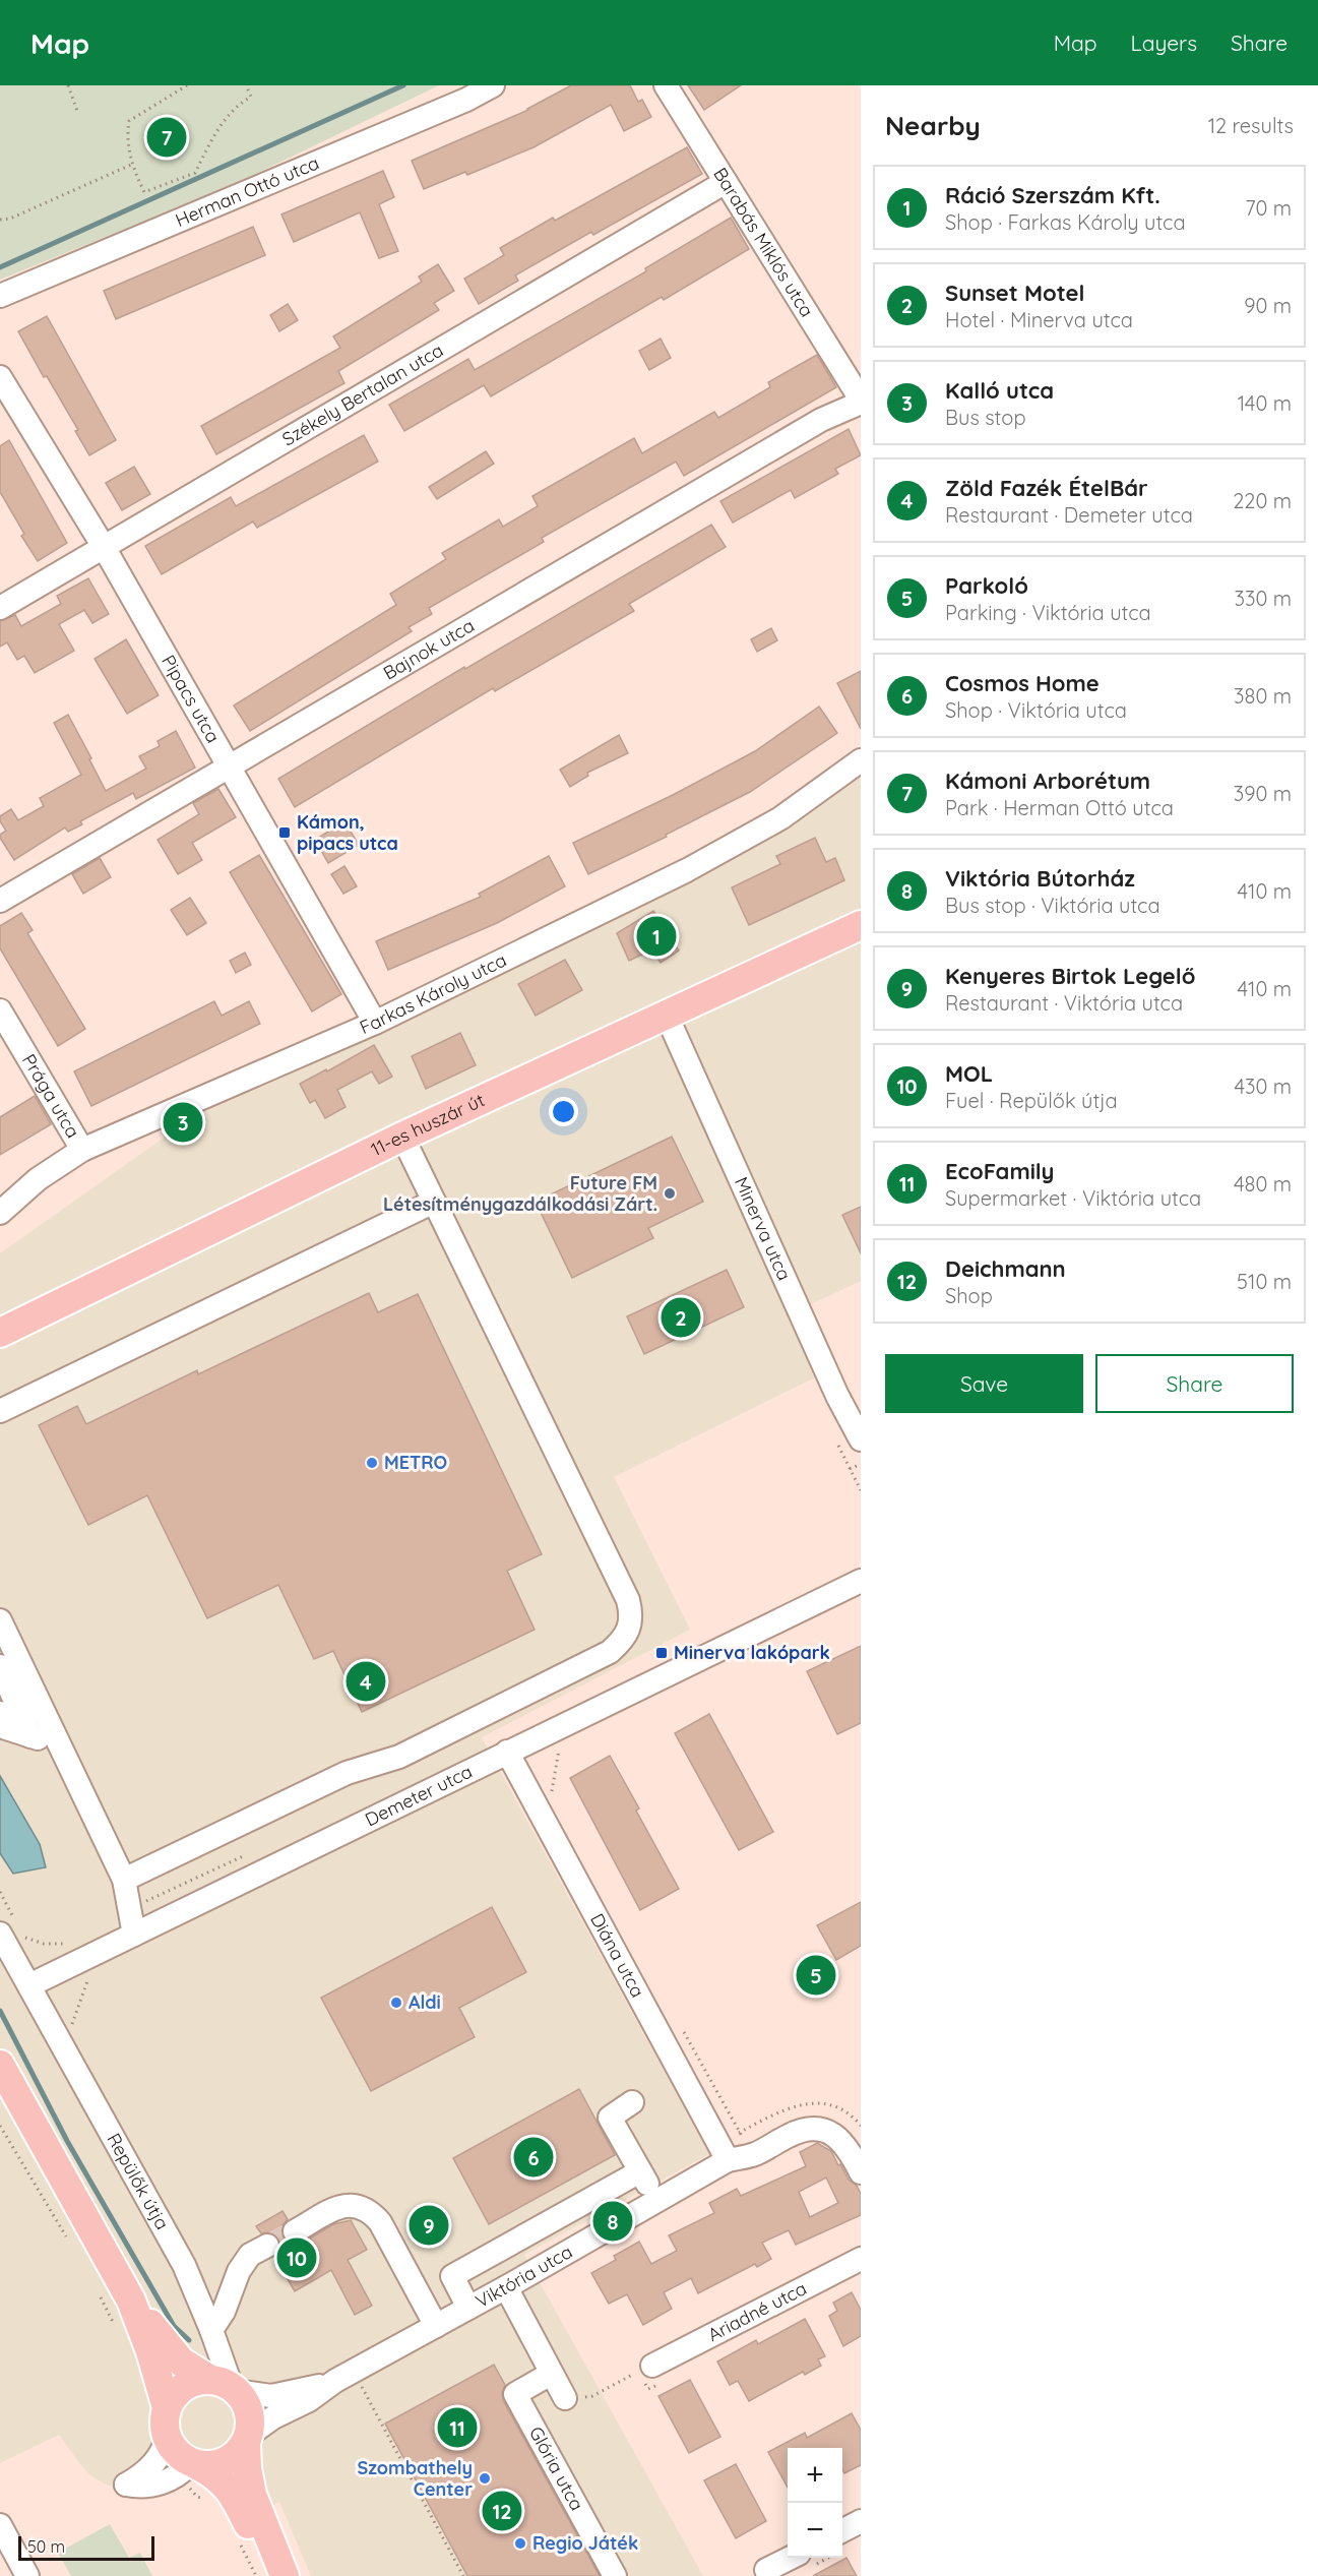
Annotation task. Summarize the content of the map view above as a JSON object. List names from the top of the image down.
{
  "streets": {
    "main road": ["11-es huszár út"],
    "street": [
      "Herman Ottó utca",
      "Barabás Miklós utca",
      "Székely Bertalan utca",
      "Bajnok utca",
      "Pipacs utca",
      "Farkas Károly utca",
      "Prága utca",
      "Minerva utca",
      "Demeter utca",
      "Diána utca",
      "Repülők útja",
      "Viktória utca",
      "Ariadné utca",
      "Glória utca"
    ]
  },
  "crossings": [
    ["Barabás Miklós utca", "Székely Bertalan utca"],
    ["Barabás Miklós utca", "Bajnok utca"],
    ["Székely Bertalan utca", "Pipacs utca"],
    ["Bajnok utca", "Pipacs utca"],
    ["Pipacs utca", "Farkas Károly utca"],
    ["Farkas Károly utca", "Prága utca"],
    ["11-es huszár út", "Minerva utca"],
    ["Demeter utca", "Diána utca"],
    ["Demeter utca", "Repülők útja"],
    ["Diána utca", "Viktória utca"],
    ["Repülők útja", "Viktória utca"]
  ],
  "places": {
    "transit": ["Kámon, pipacs utca", "Minerva lakópark"],
    "other": [
      "Future FM Létesítménygazdálkodási Zárt.",
      "METRO",
      "Aldi",
      "Szombathely Center",
      "Regio Játék"
    ]
  },
  "scale_bar": "50 m",
  "page": {
    "header": "Map",
    "nav": ["Map", "Layers", "Share"],
    "heading": ["Nearby", "12 results"],
    "pins": [
      "7",
      "1",
      "3",
      "2",
      "4",
      "5",
      "6",
      "8",
      "9",
      "10",
      "11",
      "12"
    ],
    "list": [
      {
        "mark": "1",
        "name": "Ráció Szerszám Kft.",
        "note": "Shop · Farkas Károly utca",
        "value": "70 m"
      },
      {
        "mark": "2",
        "name": "Sunset Motel",
        "note": "Hotel · Minerva utca",
        "value": "90 m"
      },
      {
        "mark": "3",
        "name": "Kalló utca",
        "note": "Bus stop",
        "value": "140 m"
      },
      {
        "mark": "4",
        "name": "Zöld Fazék ÉtelBár",
        "note": "Restaurant · Demeter utca",
        "value": "220 m"
      },
      {
        "mark": "5",
        "name": "Parkoló",
        "note": "Parking · Viktória utca",
        "value": "330 m"
      },
      {
        "mark": "6",
        "name": "Cosmos Home",
        "note": "Shop · Viktória utca",
        "value": "380 m"
      },
      {
        "mark": "7",
        "name": "Kámoni Arborétum",
        "note": "Park · Herman Ottó utca",
        "value": "390 m"
      },
      {
        "mark": "8",
        "name": "Viktória Bútorház",
        "note": "Bus stop · Viktória utca",
        "value": "410 m"
      },
      {
        "mark": "9",
        "name": "Kenyeres Birtok Legelő",
        "note": "Restaurant · Viktória utca",
        "value": "410 m"
      },
      {
        "mark": "10",
        "name": "MOL",
        "note": "Fuel · Repülők útja",
        "value": "430 m"
      },
      {
        "mark": "11",
        "name": "EcoFamily",
        "note": "Supermarket · Viktória utca",
        "value": "480 m"
      },
      {
        "mark": "12",
        "name": "Deichmann",
        "note": "Shop",
        "value": "510 m"
      }
    ],
    "buttons": ["Save", "Share"],
    "map_buttons": ["+", "−"],
    "scale": "50 m"
  }
}
